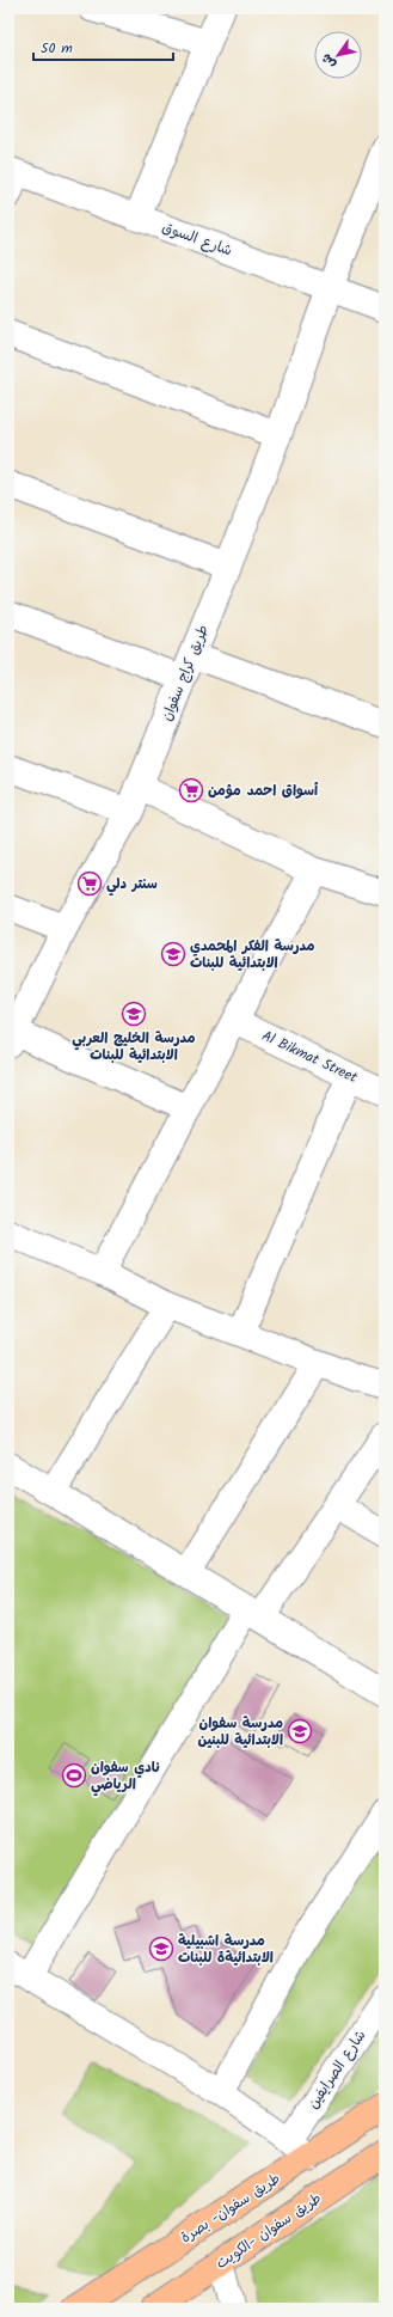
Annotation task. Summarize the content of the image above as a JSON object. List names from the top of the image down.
{
  "streets": {
    "highway": ["طريق سفوان- بصرة", "طريق سفوان -الكويت"],
    "street": [
      "شارع السوق",
      "طريق كراج سفوان",
      "Al Bikmat Street",
      "شارع الصرايفين"
    ]
  },
  "crossings": [
    ["شارع السوق", "طريق كراج سفوان"]
  ],
  "places": {
    "supermarket": ["أسواق احمد مؤمن", "سنتر دلي"],
    "school or university": [
      "مدرسة الفكر المحمدي الابتدائية للبنات",
      "مدرسة الخليج العربي الابتدائية للبنات",
      "مدرسة سفوان الابتدائية للبنين",
      "مدرسة اشبيلية الابتدائيةة للبنات"
    ],
    "sports": ["نادي سفوان الرياضي"]
  },
  "scale_bar": "50 m",
  "north": "bottom left"
}
